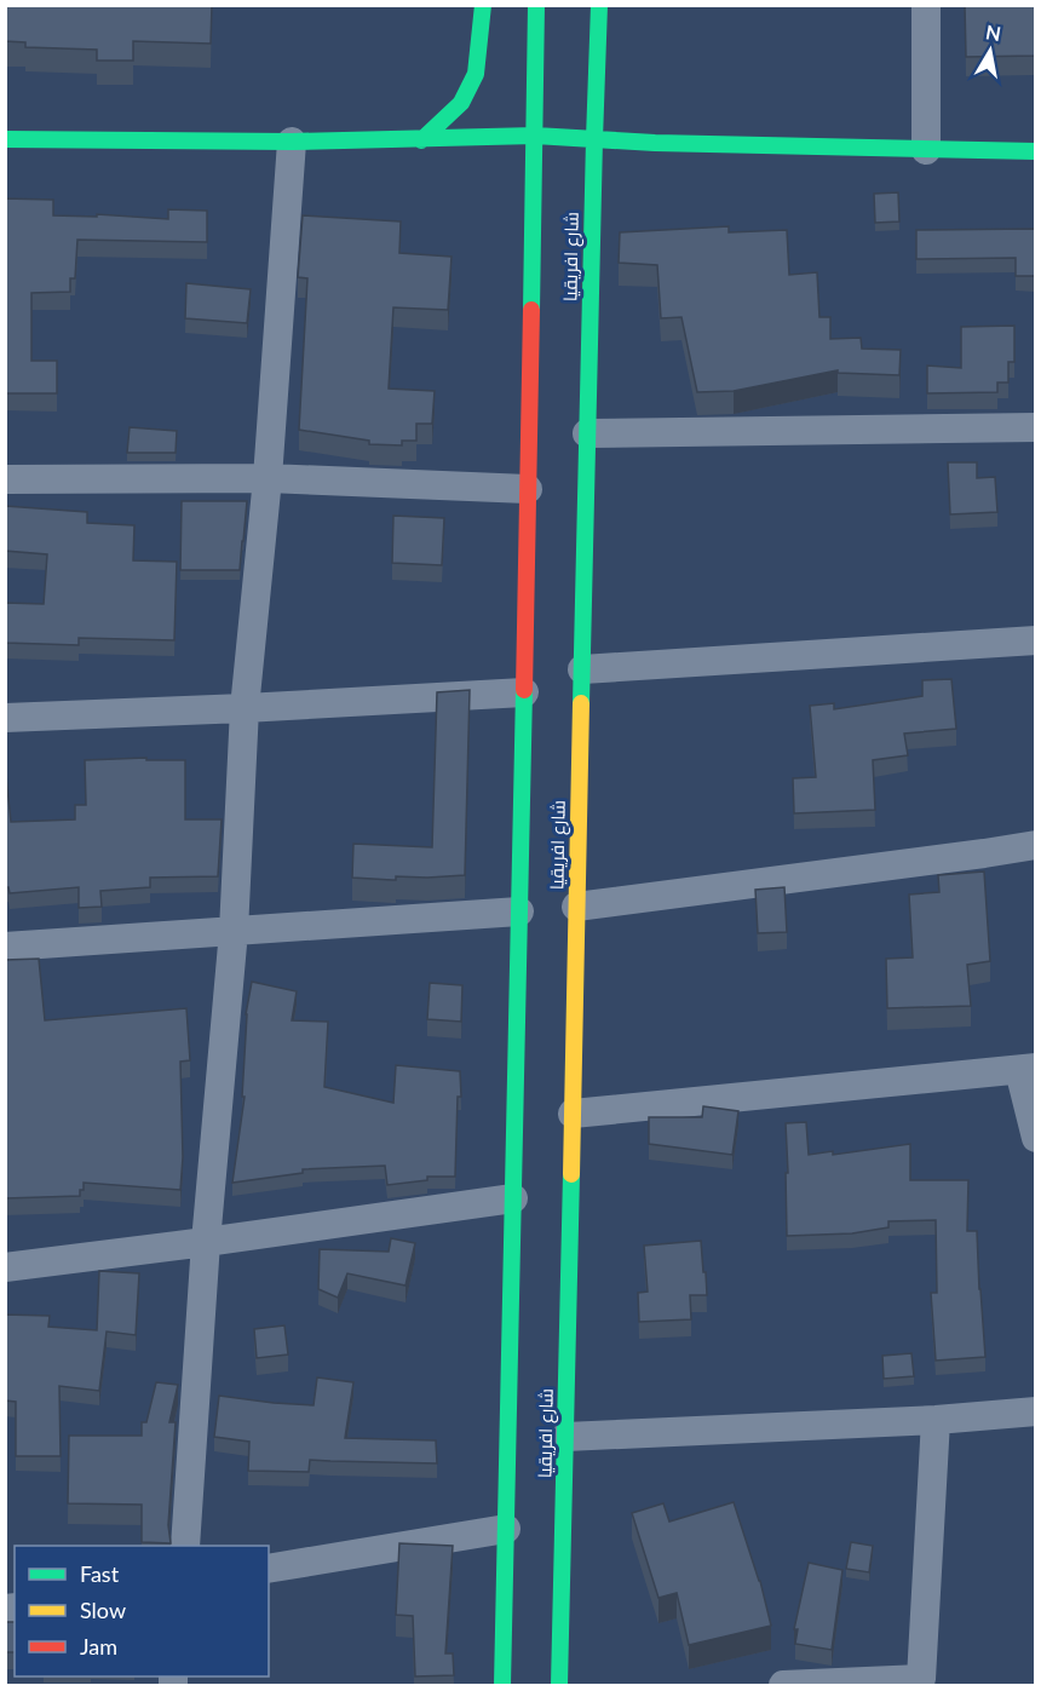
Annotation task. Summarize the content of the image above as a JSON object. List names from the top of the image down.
{
  "streets": {
    "street": ["شارع افريقيا"]
  },
  "legend": ["Fast", "Slow", "Jam"],
  "north": "top"
}
